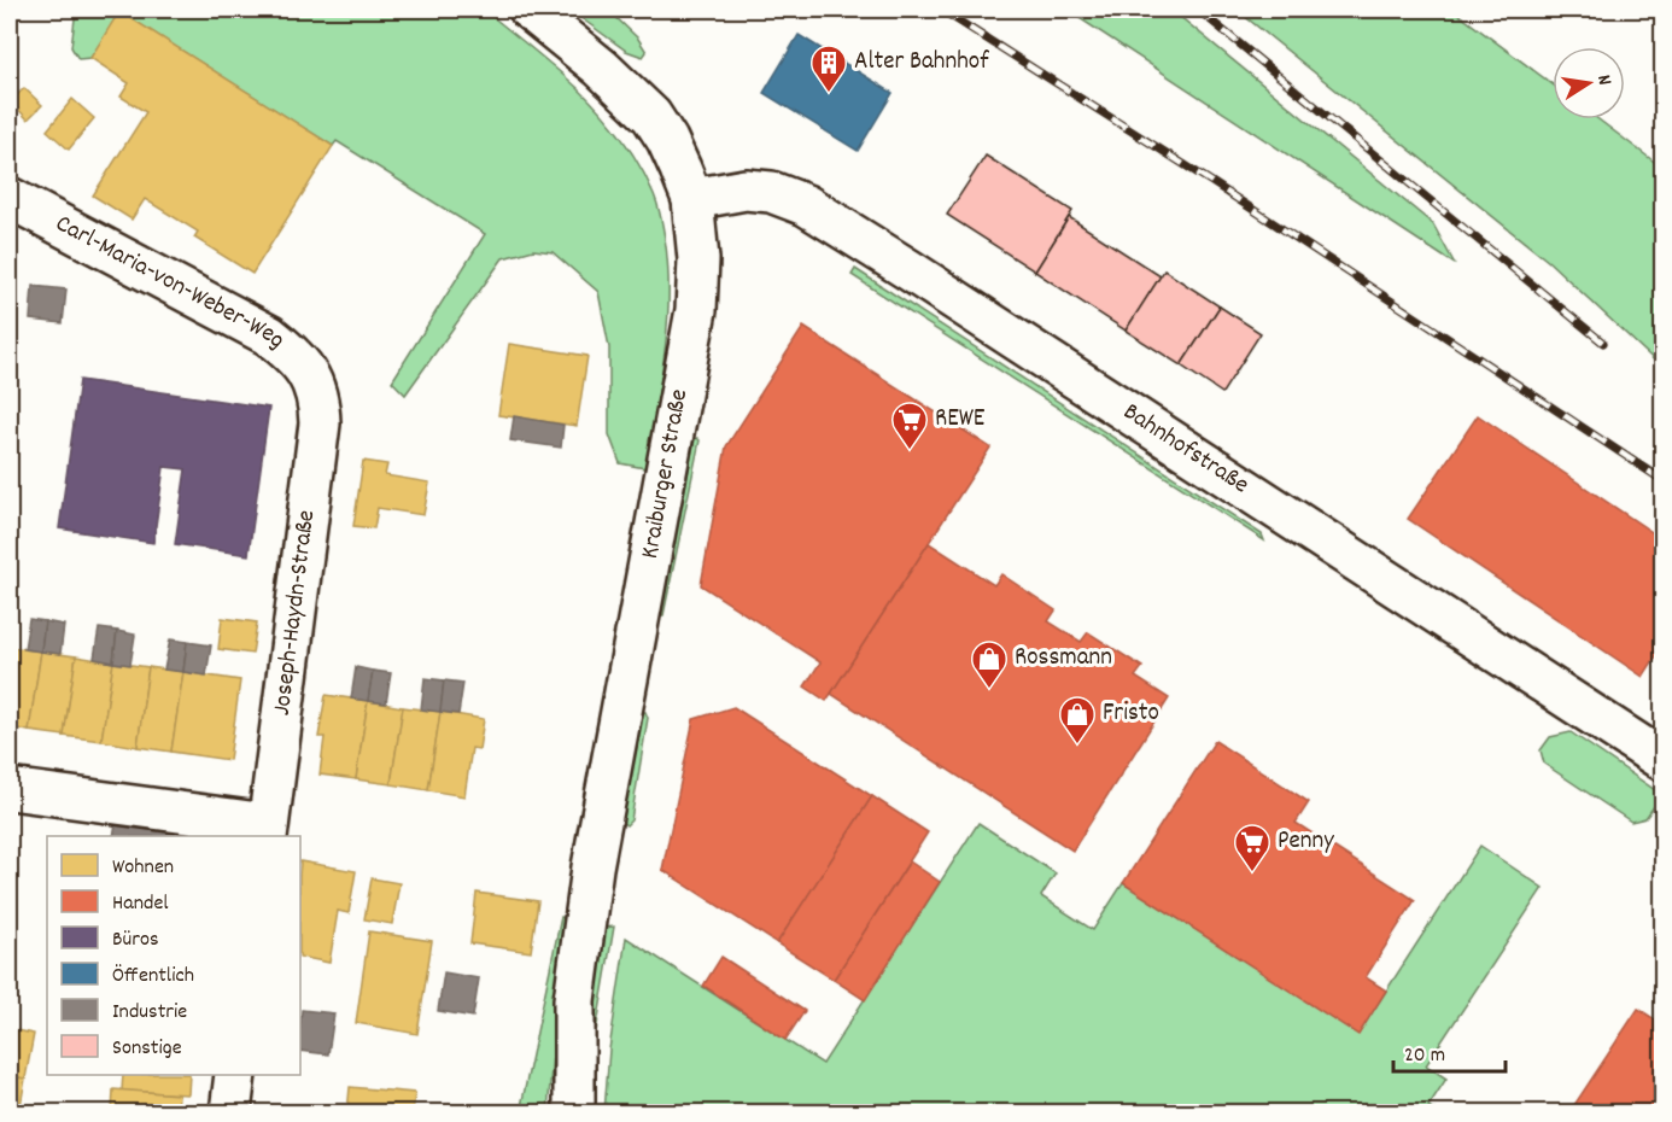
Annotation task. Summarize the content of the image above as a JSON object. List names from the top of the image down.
{
  "streets": {
    "street": [
      "Carl-Maria-von-Weber-Weg",
      "Bahnhofstraße",
      "Kraiburger Straße",
      "Joseph-Haydn-Straße"
    ]
  },
  "crossings": [
    ["Carl-Maria-von-Weber-Weg", "Joseph-Haydn-Straße"],
    ["Bahnhofstraße", "Kraiburger Straße"]
  ],
  "places": {
    "building": ["Alter Bahnhof"],
    "supermarket": ["REWE", "Penny"],
    "shop": ["Rossmann", "Fristo"]
  },
  "legend": [
    "Wohnen",
    "Handel",
    "Büros",
    "Öffentlich",
    "Industrie",
    "Sonstige"
  ],
  "scale_bar": "20 m",
  "north": "right"
}
